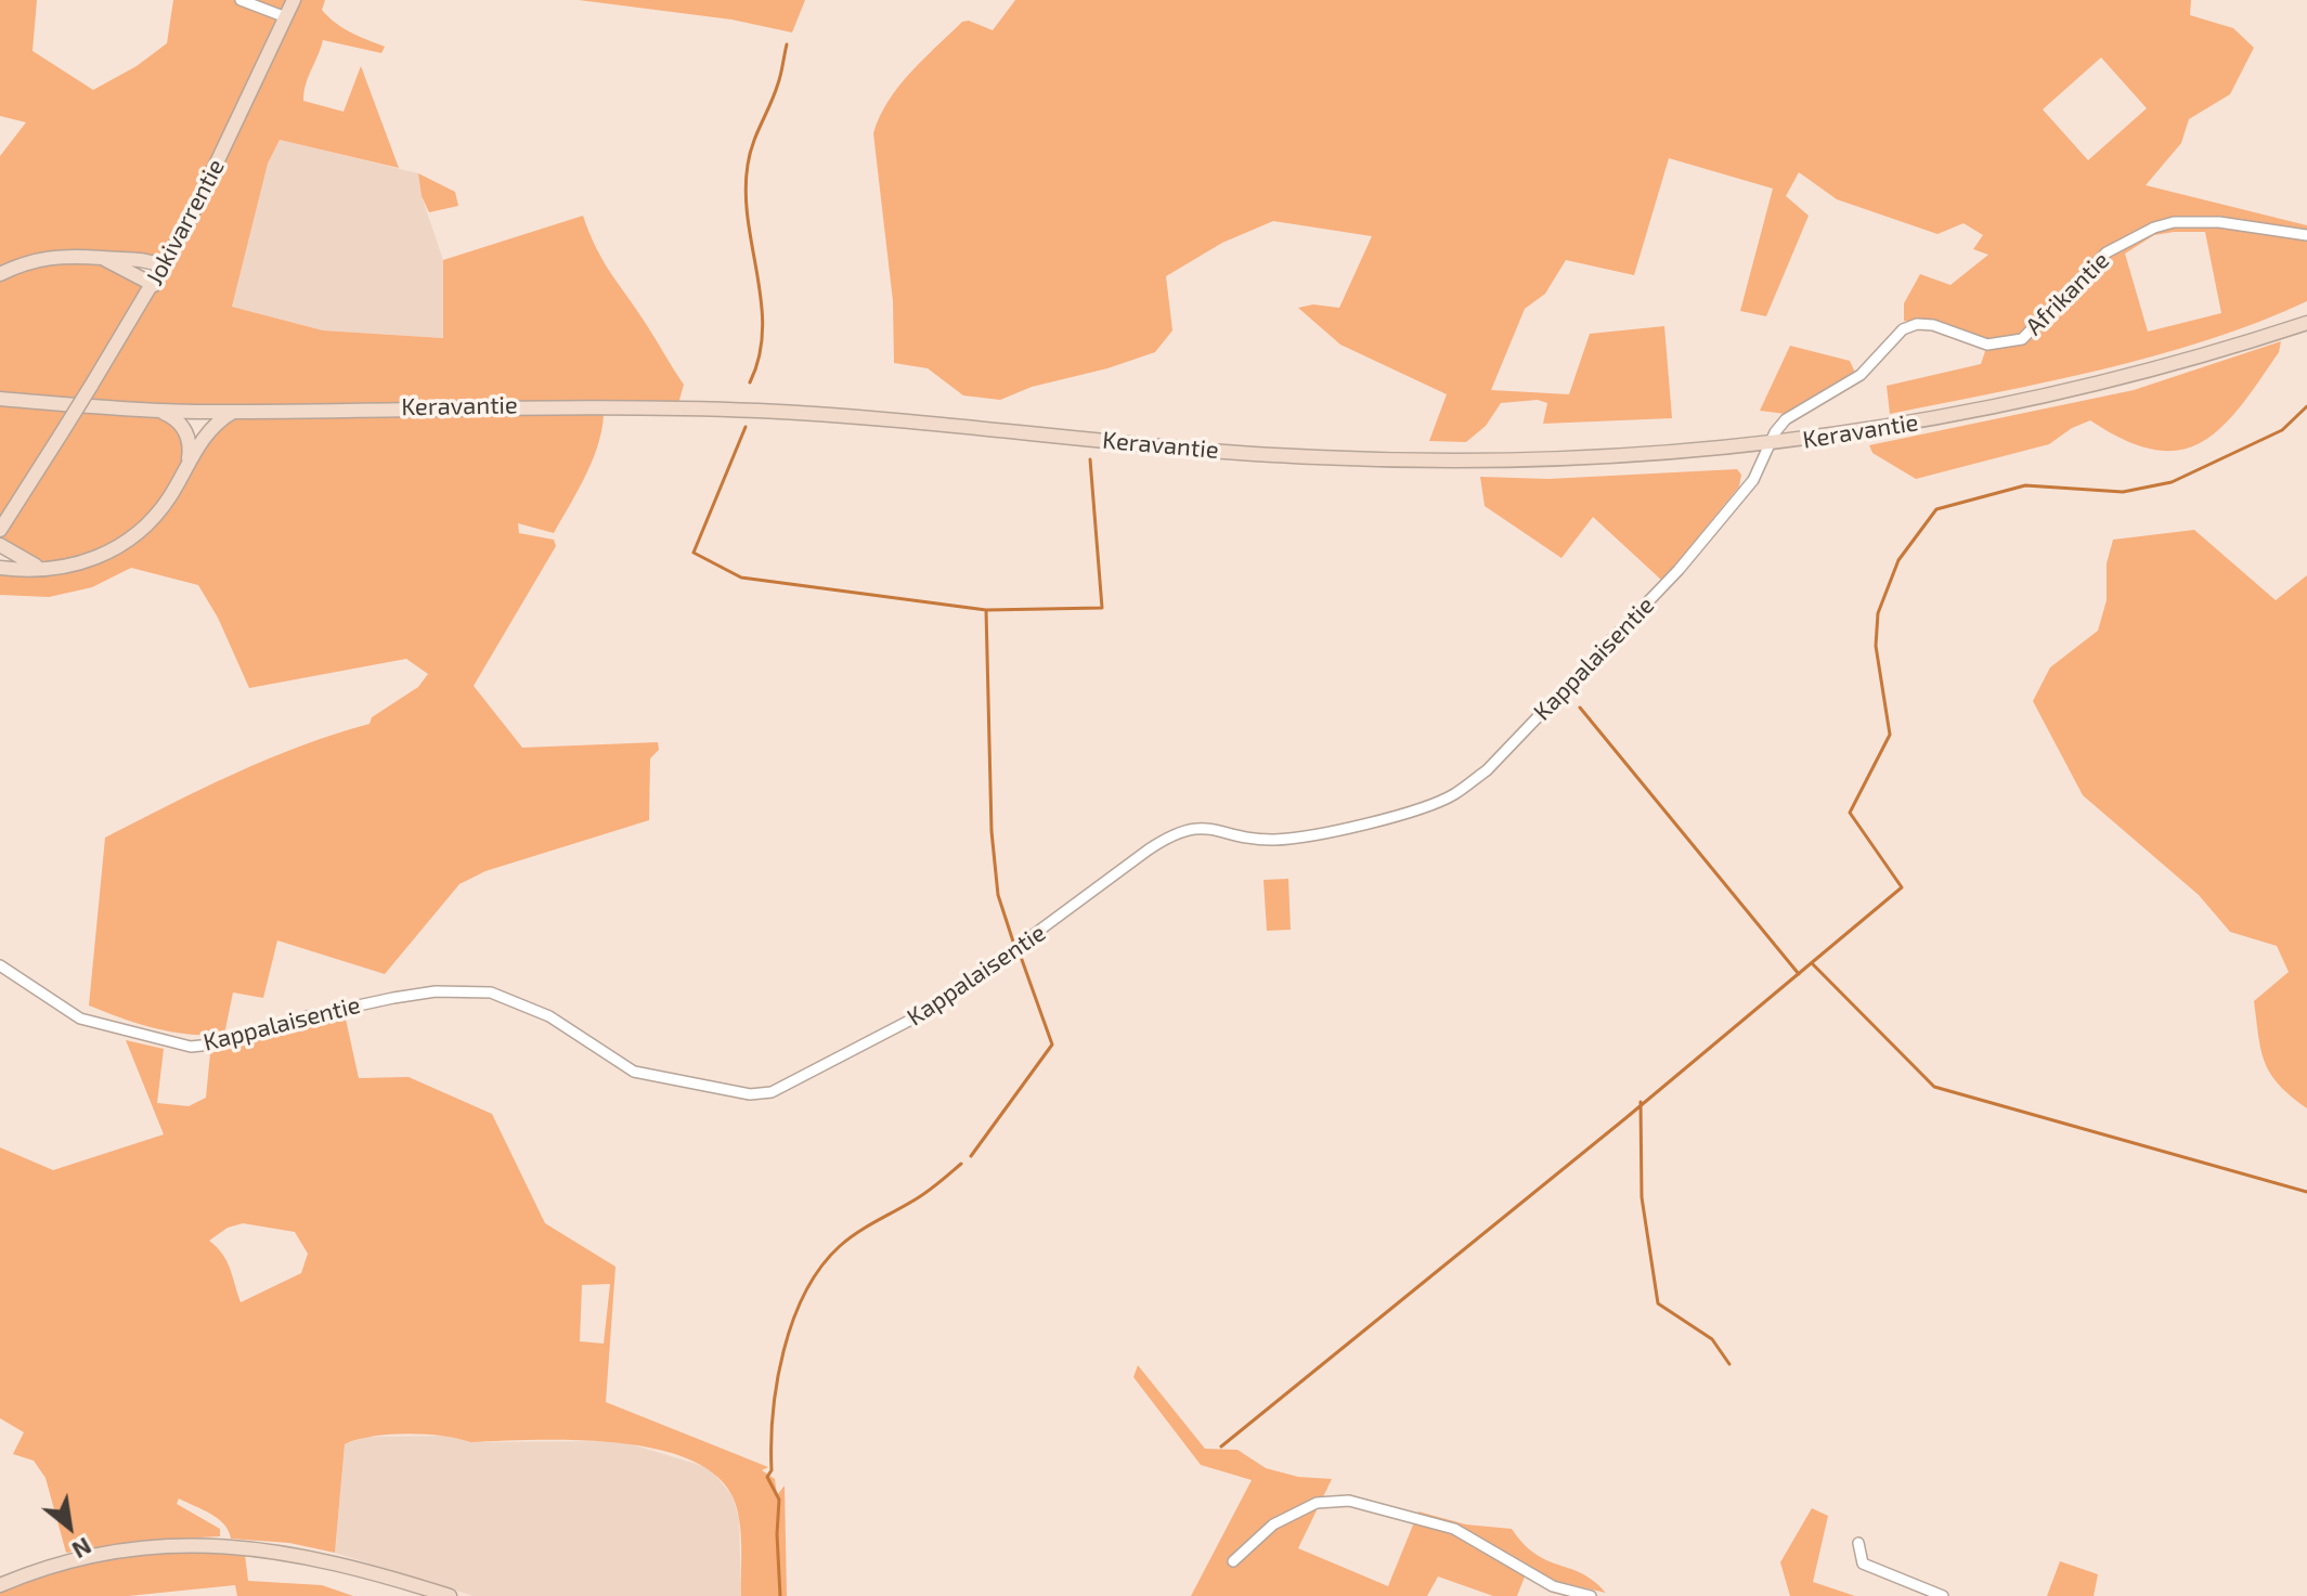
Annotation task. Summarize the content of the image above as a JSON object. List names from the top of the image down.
{
  "streets": {
    "main road": ["Jokivarrentie", "Keravantie"],
    "street": ["Afrikantie", "Kappalaisentie"]
  },
  "crossings": [
    ["Afrikantie", "Keravantie"],
    ["Afrikantie", "Kappalaisentie"],
    ["Keravantie", "Kappalaisentie"]
  ],
  "north": "bottom right"
}
